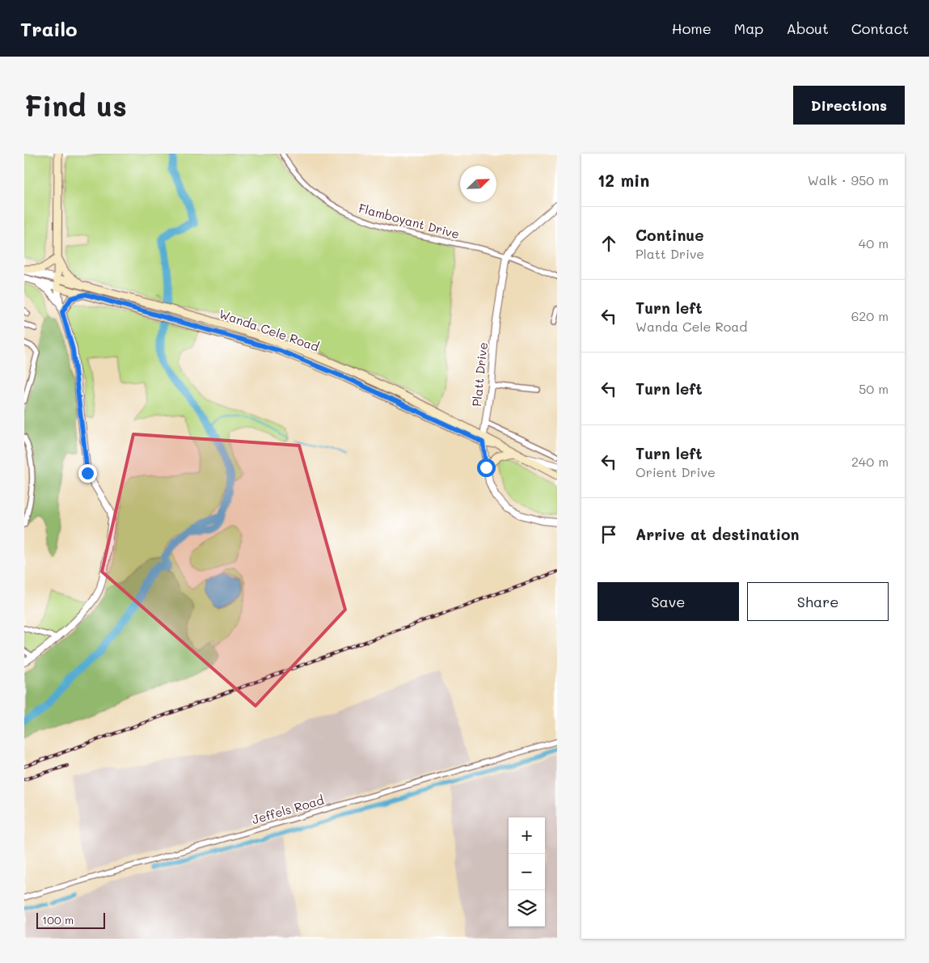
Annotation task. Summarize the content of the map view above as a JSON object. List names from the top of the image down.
{
  "streets": {
    "main road": ["Wanda Cele Road"],
    "street": ["Flamboyant Drive", "Platt Drive", "Jeffels Road"]
  },
  "crossings": [
    ["Flamboyant Drive", "Platt Drive"],
    ["Wanda Cele Road", "Platt Drive"]
  ],
  "scale_bar": "100 m",
  "north": "top right",
  "page": {
    "header": "Trailo",
    "nav": [
      "Home",
      "Map",
      "About",
      "Contact"
    ],
    "buttons": [
      "Directions",
      ["Save", "Share"]
    ],
    "title": "Find us",
    "heading": ["12 min", "Walk · 950 m"],
    "list": [
      ["Continue", "Platt Drive", "40 m"],
      ["Turn left", "Wanda Cele Road", "620 m"],
      ["Turn left", "50 m"],
      ["Turn left", "Orient Drive", "240 m"],
      "Arrive at destination"
    ],
    "map_buttons": ["+", "−"],
    "scale": "100 m"
  }
}
